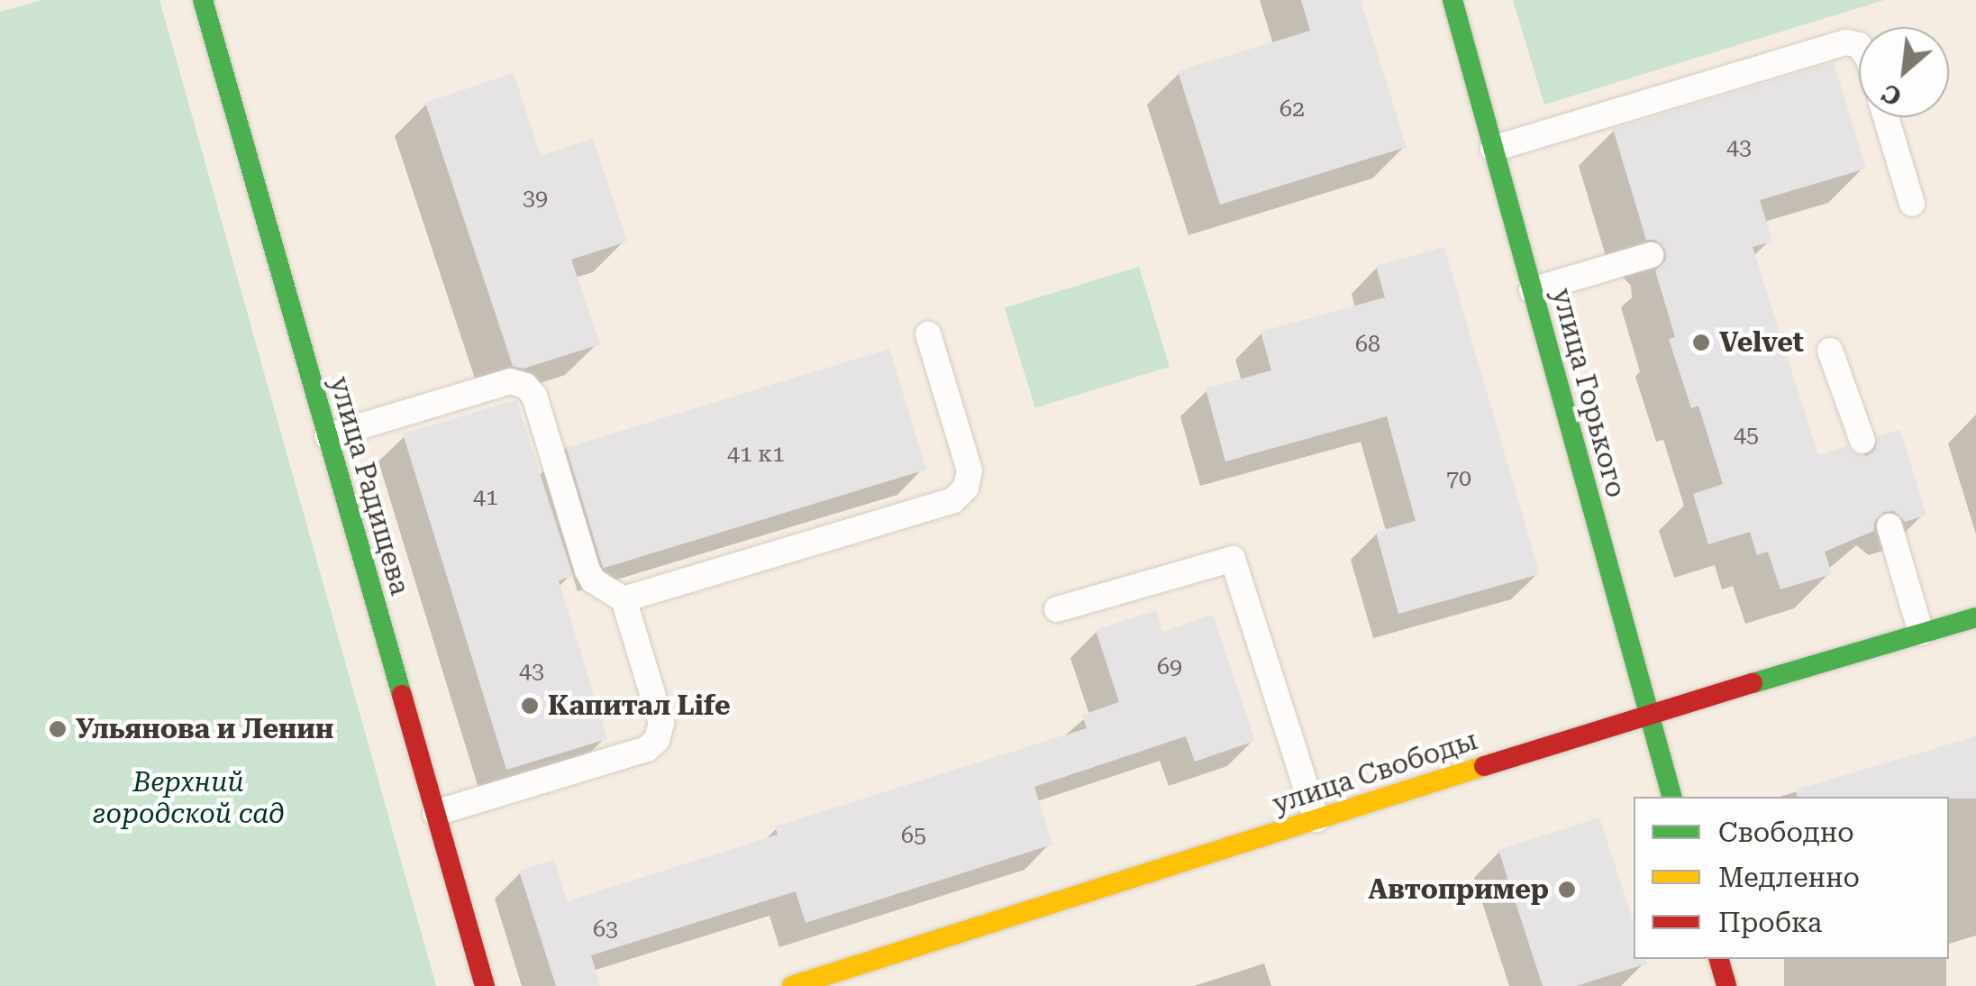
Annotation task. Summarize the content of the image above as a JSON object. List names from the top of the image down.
{
  "streets": {
    "street": ["улица Горького", "улица Радищева", "улица Свободы"]
  },
  "crossings": [
    ["улица Горького", "улица Свободы"]
  ],
  "parks": ["Верхний городской сад"],
  "places": [
    "Velvet",
    "Капитал Life",
    "Ульянова и Ленин",
    "Автопример"
  ],
  "house_numbers": [
    "62",
    "43",
    "39",
    "68",
    "45",
    "41 к1",
    "70",
    "41",
    "69",
    "43",
    "65",
    "63"
  ],
  "legend": ["Свободно", "Медленно", "Пробка"],
  "north": "bottom left"
}
